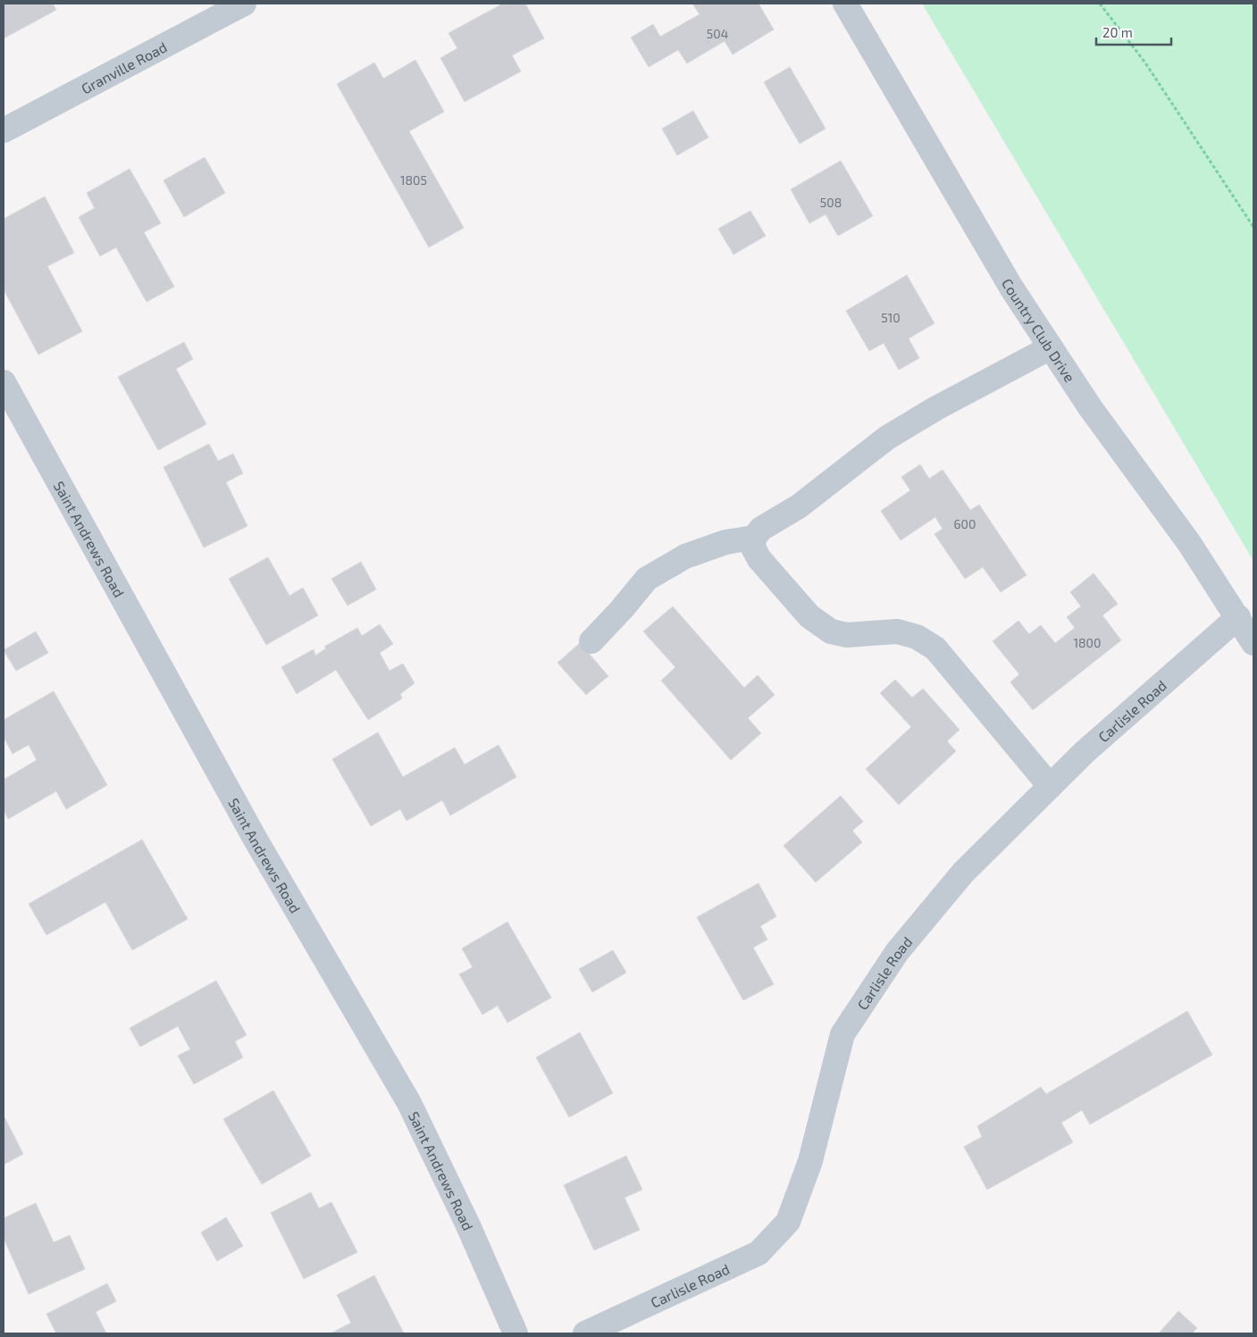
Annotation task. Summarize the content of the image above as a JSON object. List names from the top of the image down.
{
  "streets": {
    "street": [
      "Granville Road",
      "Country Club Drive",
      "Saint Andrews Road",
      "Carlisle Road"
    ]
  },
  "crossings": [
    ["Country Club Drive", "Carlisle Road"]
  ],
  "house_numbers": [
    "504",
    "1805",
    "508",
    "510",
    "600",
    "1800"
  ],
  "scale_bar": "20 m"
}
